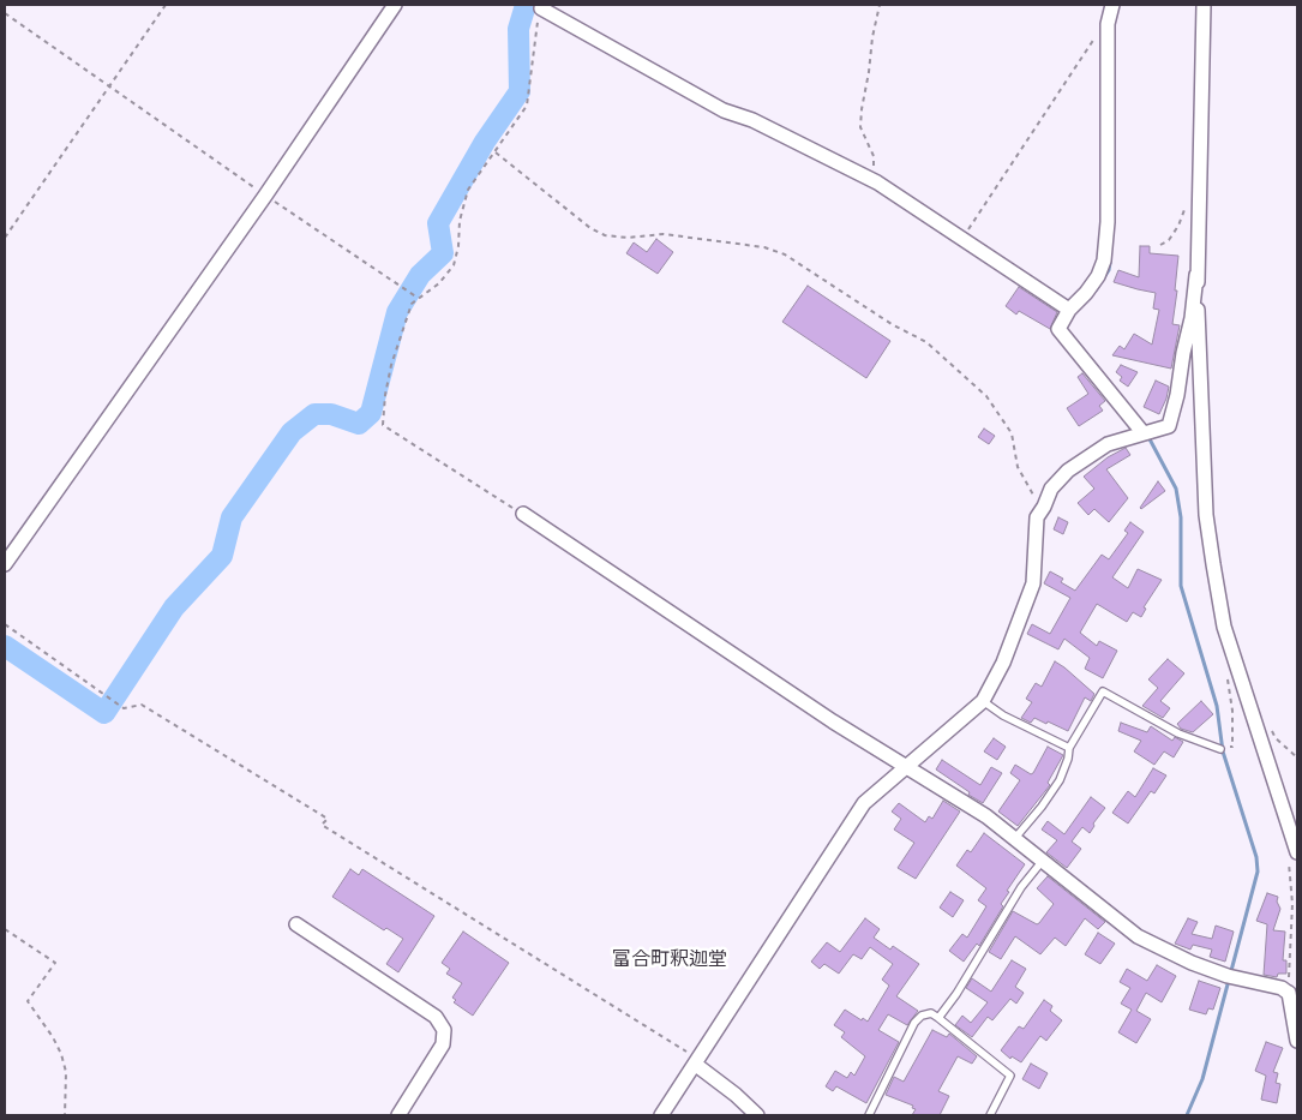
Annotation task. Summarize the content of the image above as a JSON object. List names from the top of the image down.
{
  "districts": ["富合町釈迦堂"]
}
